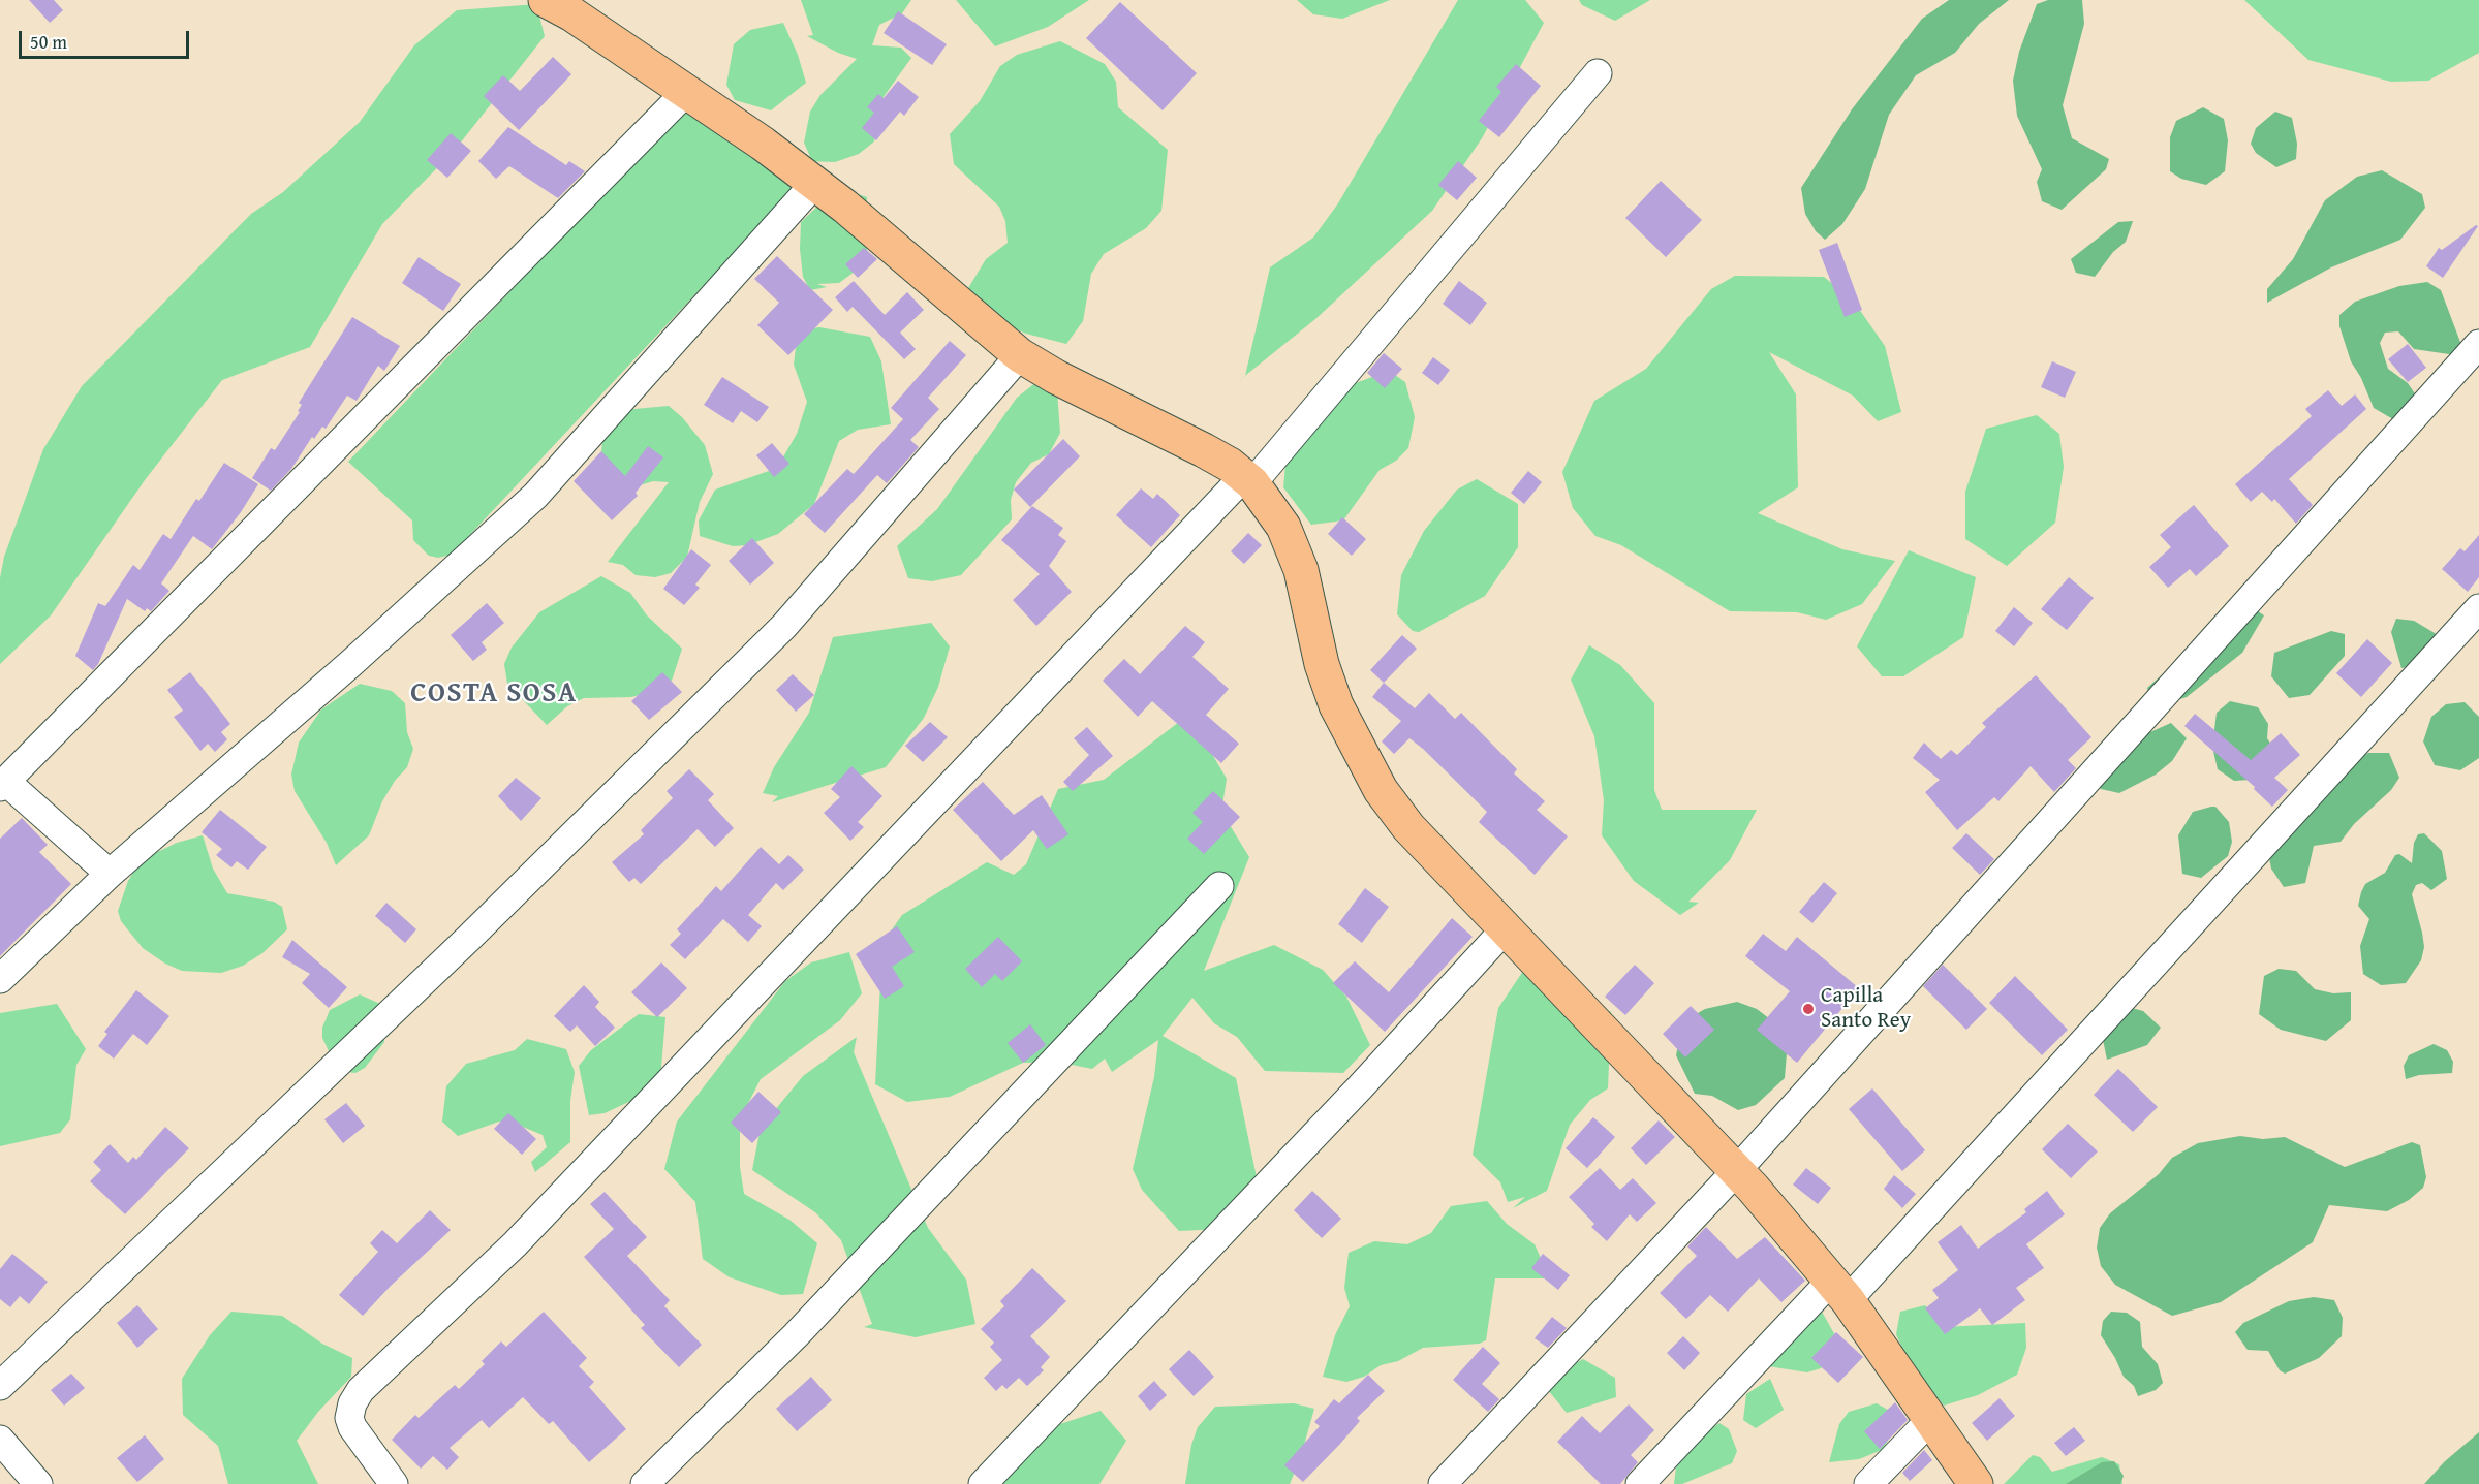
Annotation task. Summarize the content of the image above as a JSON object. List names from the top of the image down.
{
  "districts": ["COSTA SOSA"],
  "places": ["Capilla Santo Rey"],
  "scale_bar": "50 m"
}
